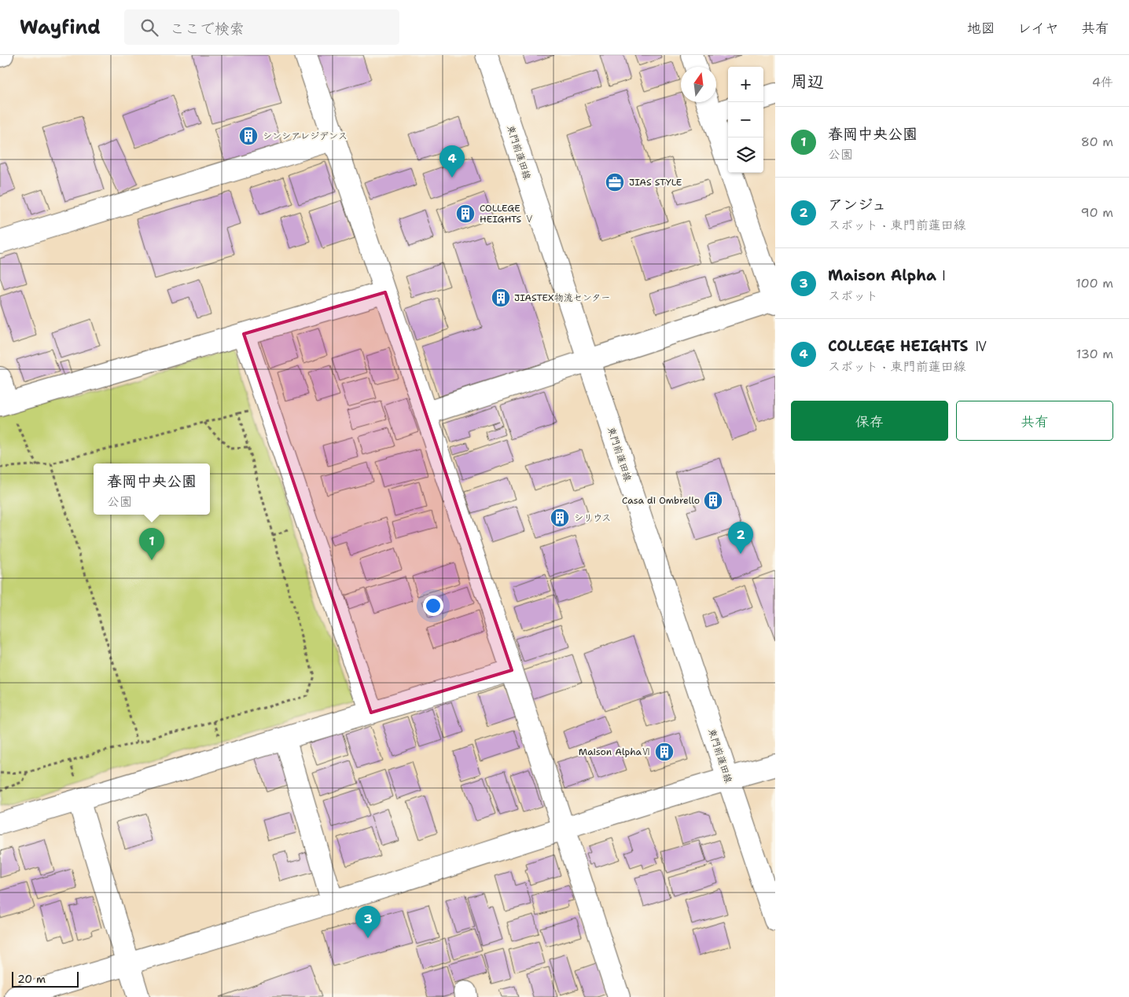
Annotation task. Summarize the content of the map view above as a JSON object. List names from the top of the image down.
{
  "streets": {
    "street": ["東門前蓮田線"]
  },
  "places": {
    "building": [
      "シンシアレジデンス",
      "COLLEGE HEIGHTS Ⅴ",
      "JIASTEX物流センター",
      "Casa di Ombrello",
      "シリウス",
      "Maison AlphaⅥ"
    ],
    "office": ["JIAS STYLE"]
  },
  "scale_bar": "20 m",
  "north": "top",
  "page": {
    "header": "Wayfind",
    "search": "ここで検索",
    "nav": ["地図", "レイヤ", "共有"],
    "heading": ["周辺", "4件"],
    "map_buttons": ["+", "−"],
    "list": [
      {
        "mark": "1",
        "name": "春岡中央公園",
        "note": "公園",
        "value": "80 m"
      },
      {
        "mark": "2",
        "name": "アンジュ",
        "note": "スポット · 東門前蓮田線",
        "value": "90 m"
      },
      {
        "mark": "3",
        "name": "Maison AlphaⅠ",
        "note": "スポット",
        "value": "100 m"
      },
      {
        "mark": "4",
        "name": "COLLEGE HEIGHTS Ⅳ",
        "note": "スポット · 東門前蓮田線",
        "value": "130 m"
      }
    ],
    "pins": [
      "4",
      "2",
      "1",
      "3"
    ],
    "buttons": ["保存", "共有"],
    "popup": ["春岡中央公園", "公園"],
    "scale": "20 m"
  }
}
